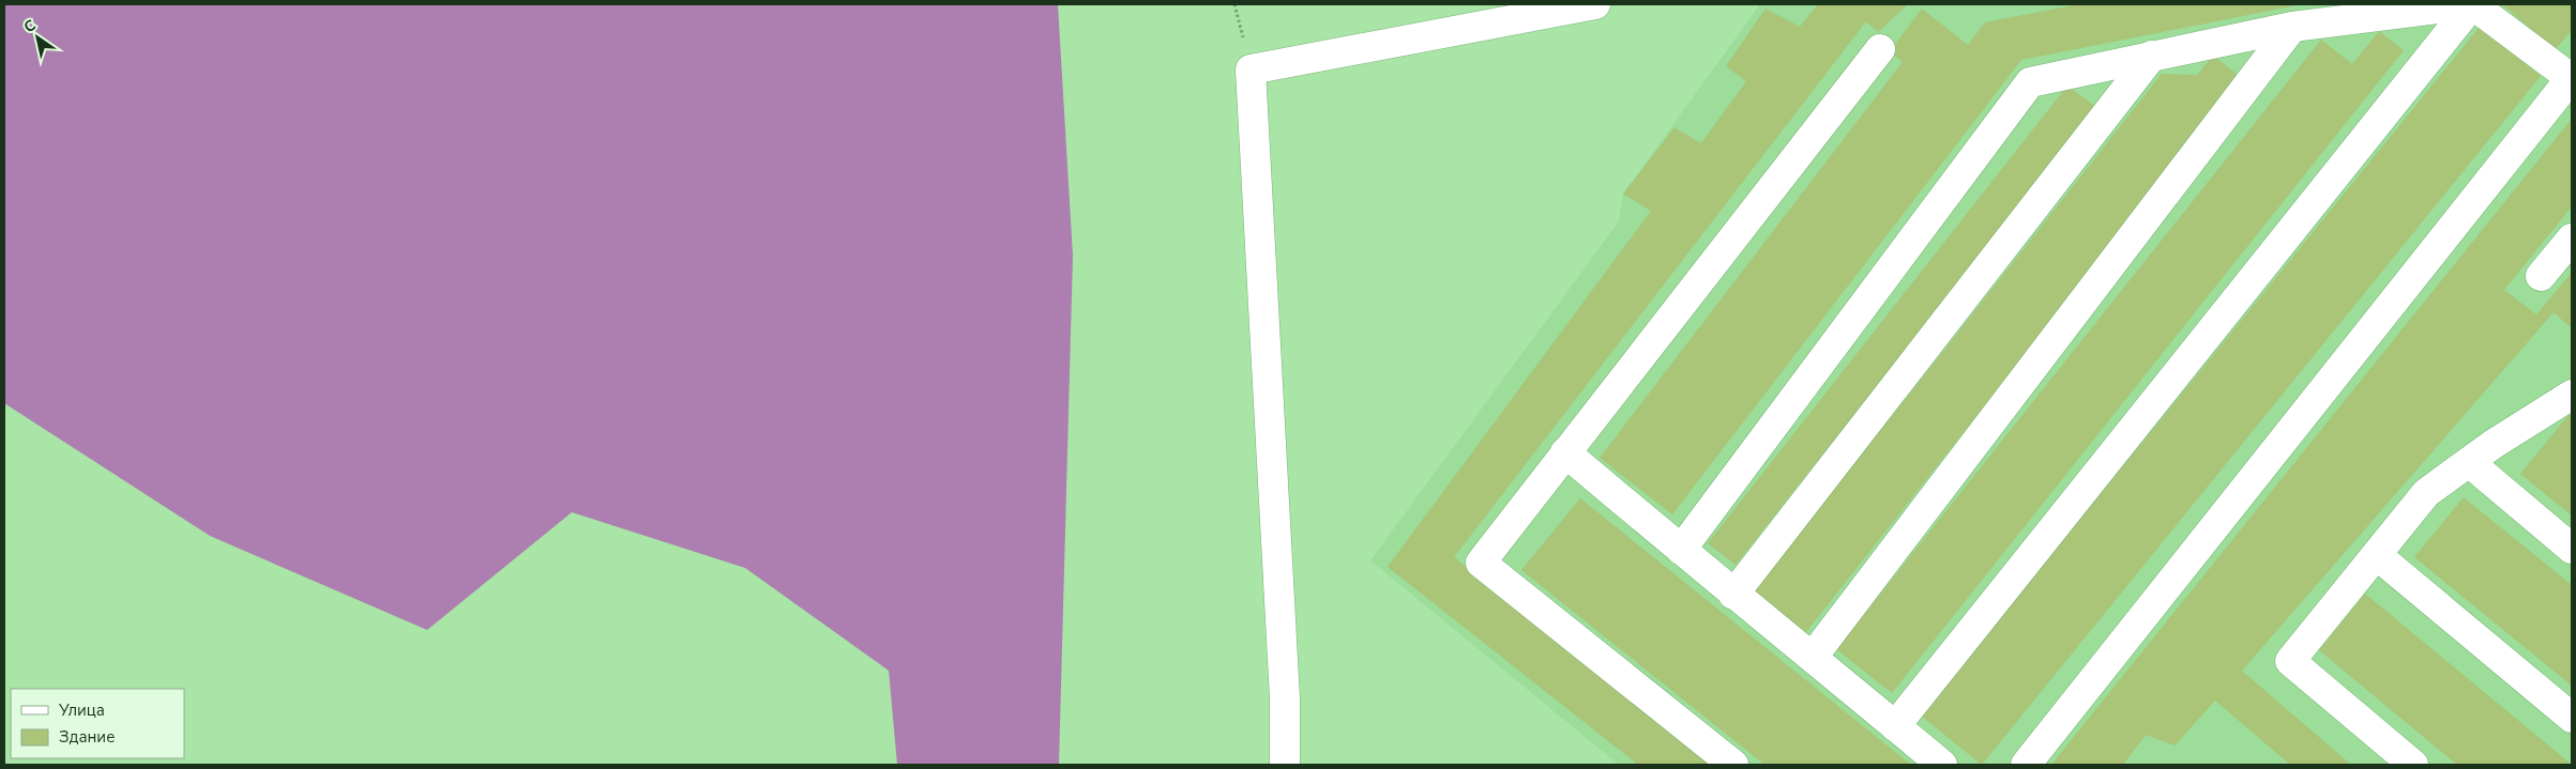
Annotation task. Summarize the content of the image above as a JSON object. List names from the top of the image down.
{
  "legend": ["Улица", "Здание"],
  "north": "top left"
}
